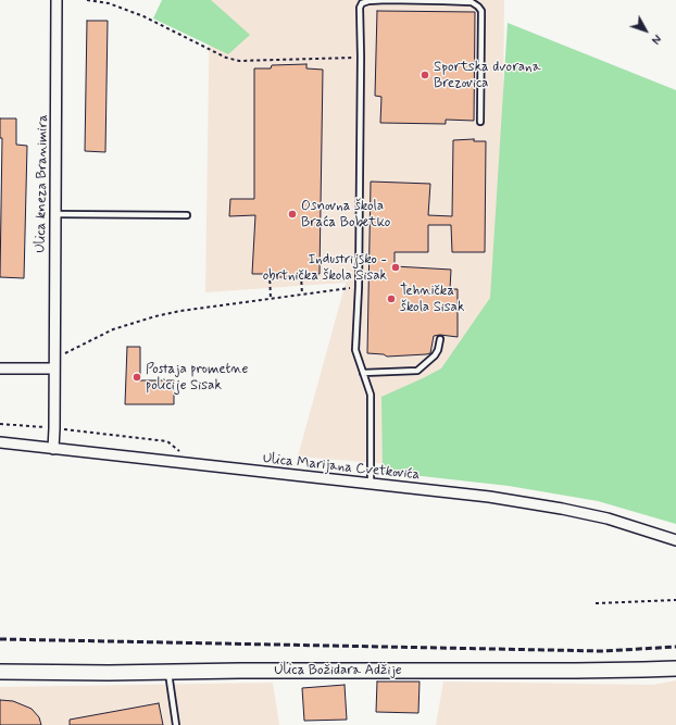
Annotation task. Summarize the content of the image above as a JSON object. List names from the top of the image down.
{
  "streets": {
    "main road": ["Ulica Božidara Adžije"],
    "street": ["Ulica kneza Branimira", "Ulica Marijana Cvetkovića"]
  },
  "crossings": [
    ["Ulica kneza Branimira", "Ulica Marijana Cvetkovića"]
  ],
  "places": [
    "Sportska dvorana Brezovica",
    "Osnovna škola Braća Bobetko",
    "Industrijsko - obrtnička škola Sisak",
    "Tehnička škola Sisak",
    "Postaja prometne policije Sisak"
  ],
  "north": "bottom right"
}
